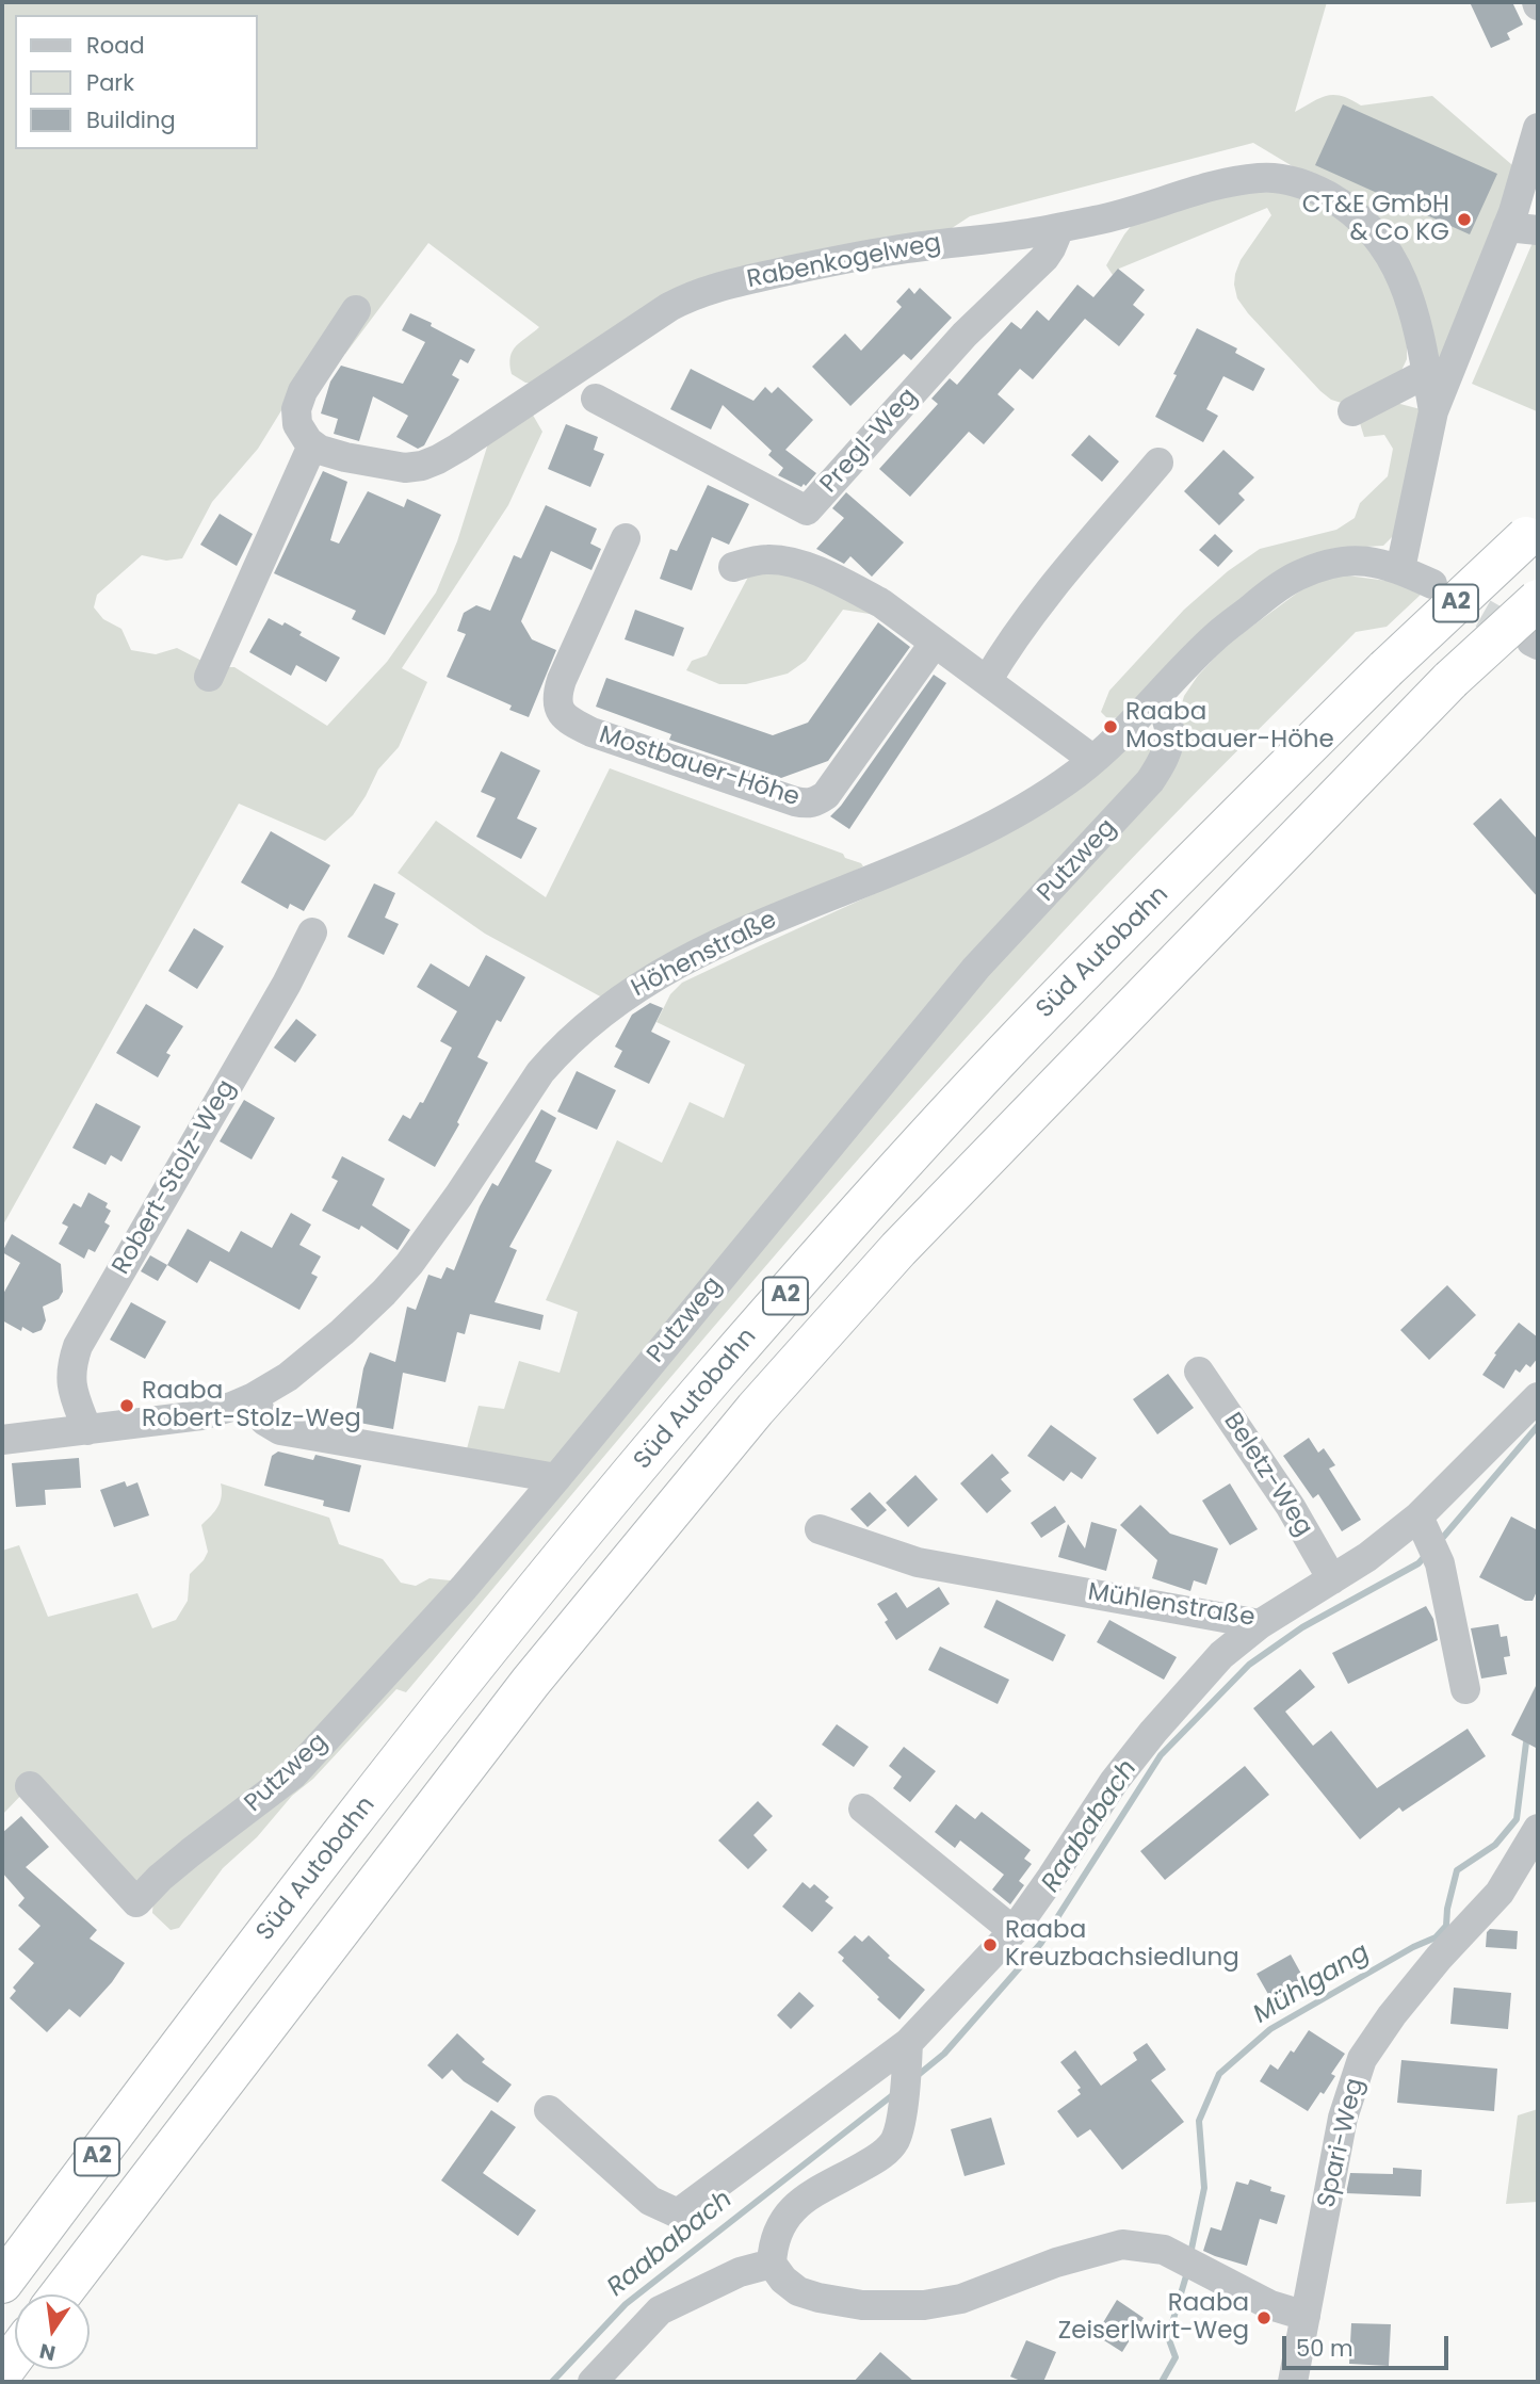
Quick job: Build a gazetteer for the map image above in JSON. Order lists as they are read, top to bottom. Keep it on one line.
{"streets":{"highway":["A2","Süd Autobahn"],"street":["Rabenkogelweg","Pregl-Weg","Mostbauer-Höhe","Putzweg","Höhenstraße","Robert-Stolz-Weg","Beletz-Weg","Mühlenstraße","Spari-Weg"]},"crossings":[["Rabenkogelweg","Pregl-Weg"],["Putzweg","Höhenstraße"],["Höhenstraße","Robert-Stolz-Weg"],["Beletz-Weg","Mühlenstraße"]],"water":["Raababach","Mühlgang"],"places":["CT&E GmbH & Co KG","Raaba Mostbauer-Höhe","Raaba Robert-Stolz-Weg","Raaba Kreuzbachsiedlung","Raaba Zeiserlwirt-Weg"],"legend":["Road","Park","Building"],"scale_bar":"50 m","north":"bottom"}
